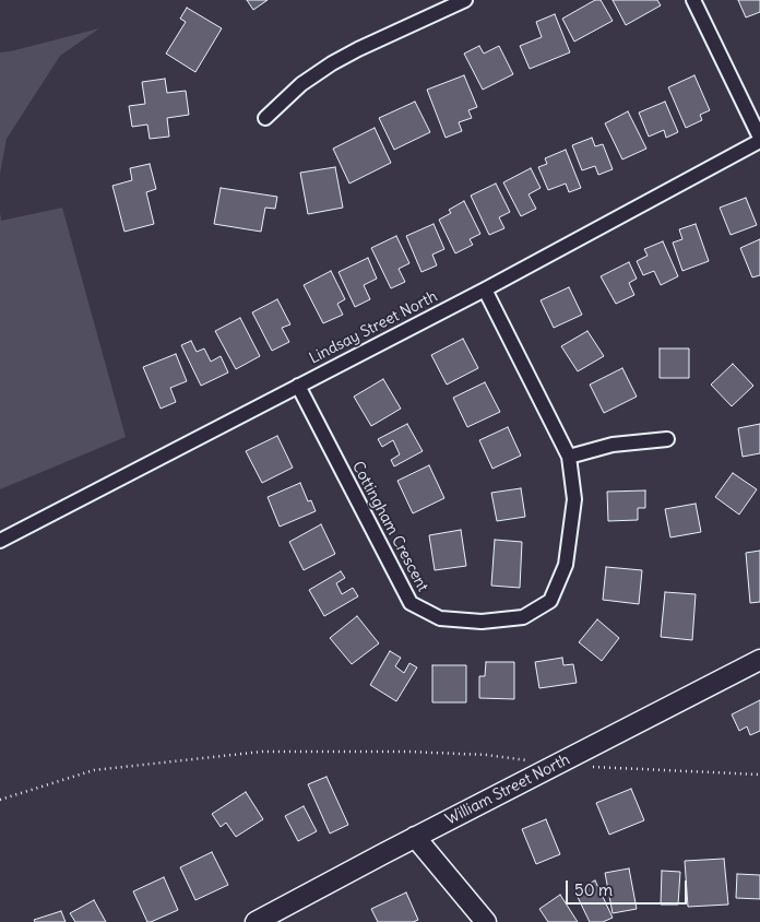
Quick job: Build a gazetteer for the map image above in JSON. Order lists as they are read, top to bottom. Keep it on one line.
{"streets":{"street":["Lindsay Street North","Cottingham Crescent","William Street North"]},"crossings":[["Lindsay Street North","Cottingham Crescent"]],"scale_bar":"50 m"}
